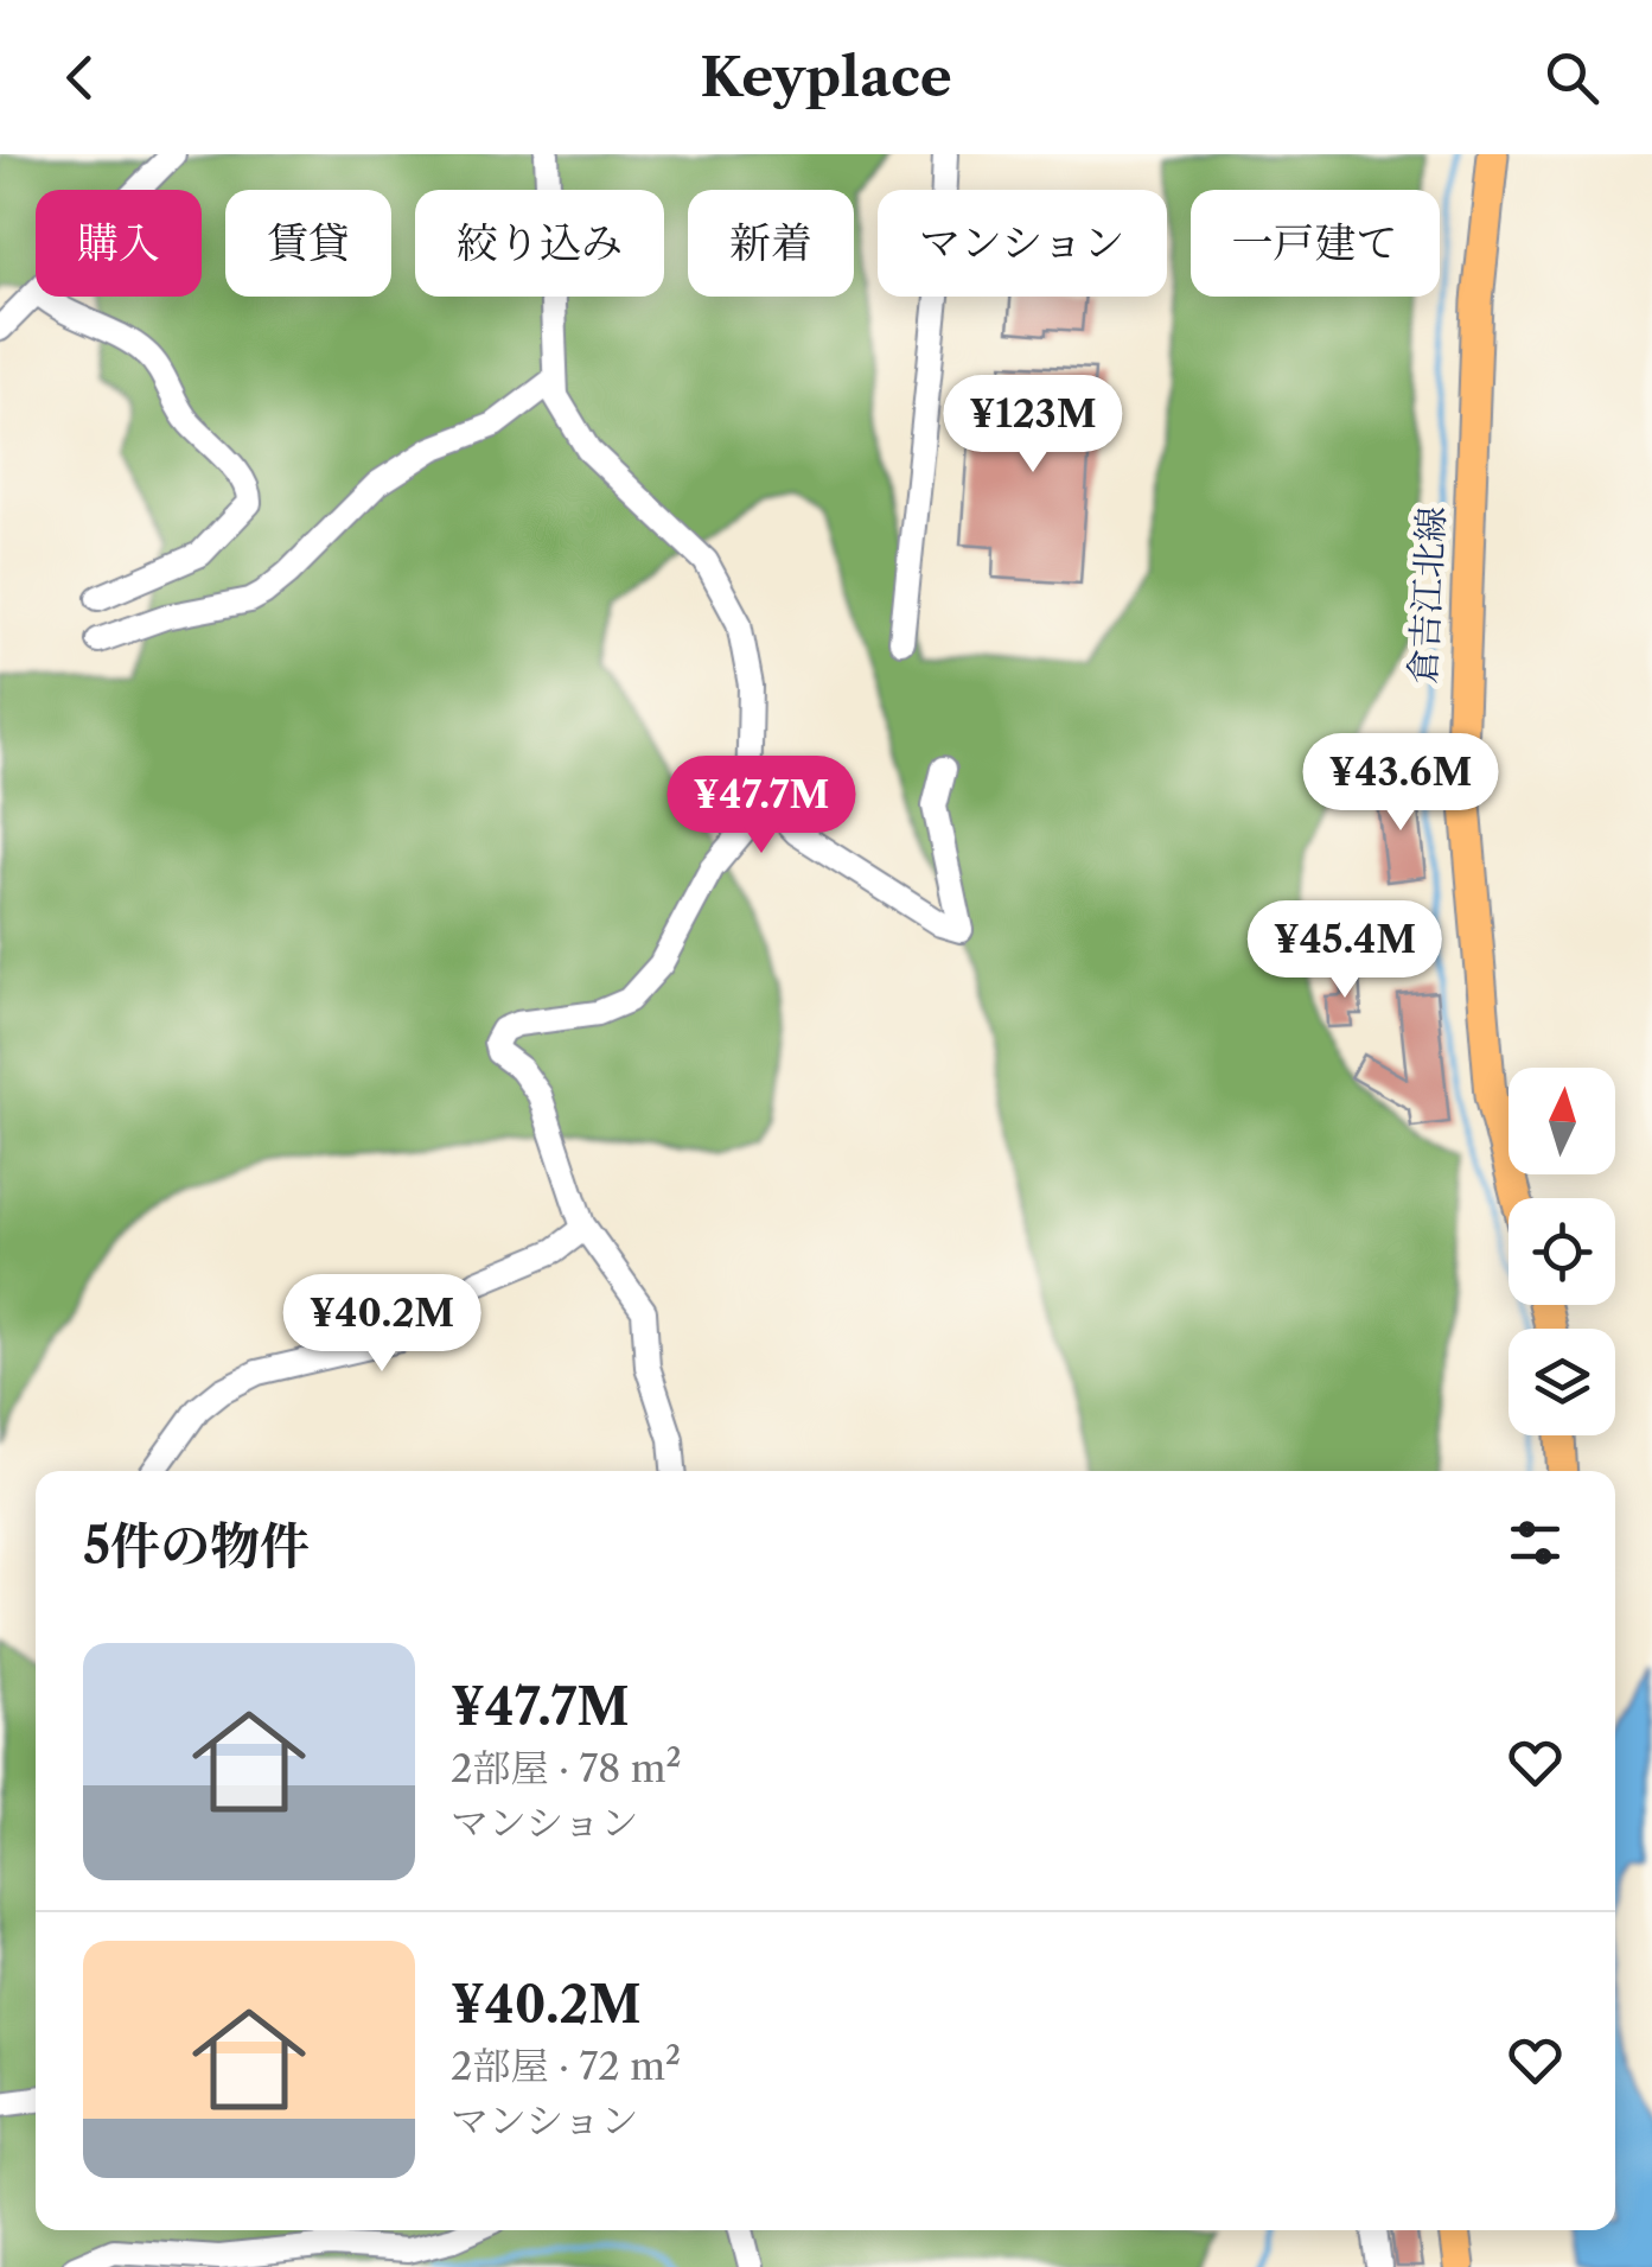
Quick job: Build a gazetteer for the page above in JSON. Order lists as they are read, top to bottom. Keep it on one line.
{"streets":{"main road":["倉吉江北線"]},"north":"top","page":{"header":"Keyplace","chip":["購入","賃貸","絞り込み","新着","マンション","一戸建て"],"price":["¥123M","¥43.6M","¥47.7M","¥45.4M","¥40.2M"],"heading":"5件の物件","list":[{"name":"¥47.7M","note":"2部屋 · 78 m² · マンション"},{"name":"¥40.2M","note":"2部屋 · 72 m² · マンション"}]}}
